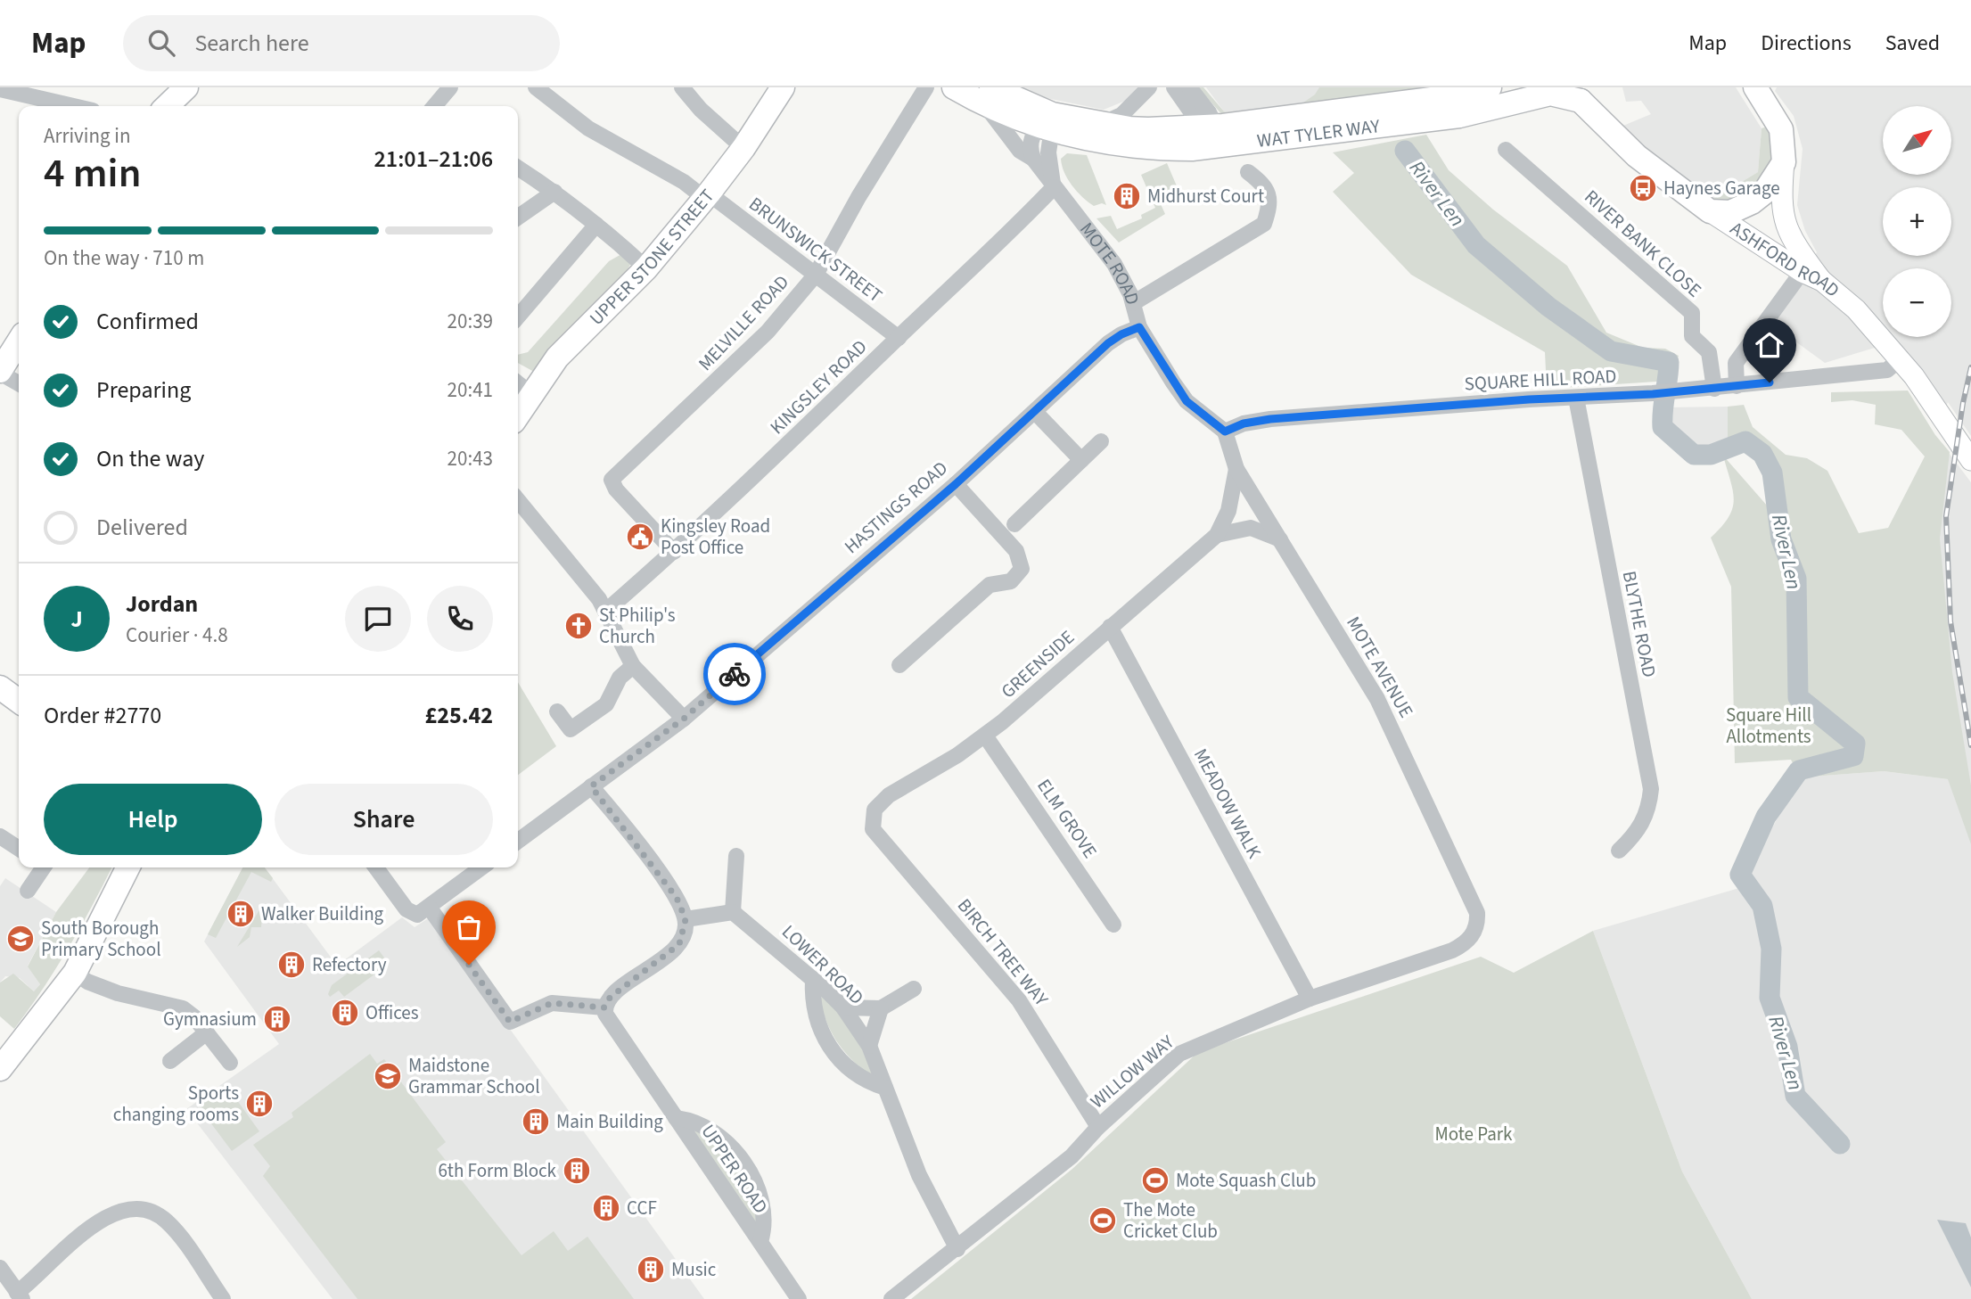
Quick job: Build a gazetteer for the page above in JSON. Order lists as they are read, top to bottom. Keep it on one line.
{"streets":{"highway":["WAT TYLER WAY","UPPER STONE STREET","ASHFORD ROAD","MOTE ROAD"],"street":["RIVER BANK CLOSE","BRUNSWICK STREET","MELVILLE ROAD","SQUARE HILL ROAD","KINGSLEY ROAD","HASTINGS ROAD","BLYTHE ROAD","GREENSIDE","MOTE AVENUE","MEADOW WALK","ELM GROVE","BIRCH TREE WAY","LOWER ROAD","WILLOW WAY","UPPER ROAD"]},"crossings":[["WAT TYLER WAY","ASHFORD ROAD"],["WAT TYLER WAY","MOTE ROAD"],["RIVER BANK CLOSE","SQUARE HILL ROAD"],["BRUNSWICK STREET","UPPER STONE STREET"],["BRUNSWICK STREET","MELVILLE ROAD"],["BRUNSWICK STREET","KINGSLEY ROAD"],["ASHFORD ROAD","SQUARE HILL ROAD"],["MOTE ROAD","SQUARE HILL ROAD"],["MOTE ROAD","KINGSLEY ROAD"],["MOTE ROAD","HASTINGS ROAD"],["MOTE ROAD","MOTE AVENUE"],["MELVILLE ROAD","KINGSLEY ROAD"],["SQUARE HILL ROAD","BLYTHE ROAD"],["SQUARE HILL ROAD","MOTE AVENUE"],["GREENSIDE","MOTE AVENUE"],["GREENSIDE","MEADOW WALK"],["GREENSIDE","ELM GROVE"],["GREENSIDE","BIRCH TREE WAY"],["MOTE AVENUE","WILLOW WAY"],["MEADOW WALK","WILLOW WAY"],["BIRCH TREE WAY","WILLOW WAY"],["LOWER ROAD","WILLOW WAY"]],"water":["River Len"],"parks":["Square Hill Allotments","Mote Park"],"places":{"bus stop":["Haynes Garage"],"building":["Midhurst Court","Walker Building","Refectory","Offices","Gymnasium","Sports changing rooms","Main Building","6th Form Block","CCF","Music"],"public building":["Kingsley Road Post Office"],"church":["St Philip's Church"],"school or university":["South Borough Primary School","Maidstone Grammar School"],"sports":["Mote Squash Club","The Mote Cricket Club"]},"north":"top right","page":{"header":"Map","search":"Search here","nav":["Map","Directions","Saved"],"map_buttons":["+","−"],"heading":["4 min","Arriving in","21:01–21:06"],"panel":["Jordan","Courier · 4.8","Order #2770","£25.42"],"bar":"On the way · 710 m","list":[["Confirmed","20:39"],["Preparing","20:41"],["On the way","20:43"],"Delivered"],"round":"J","buttons":["Help","Share"]}}
